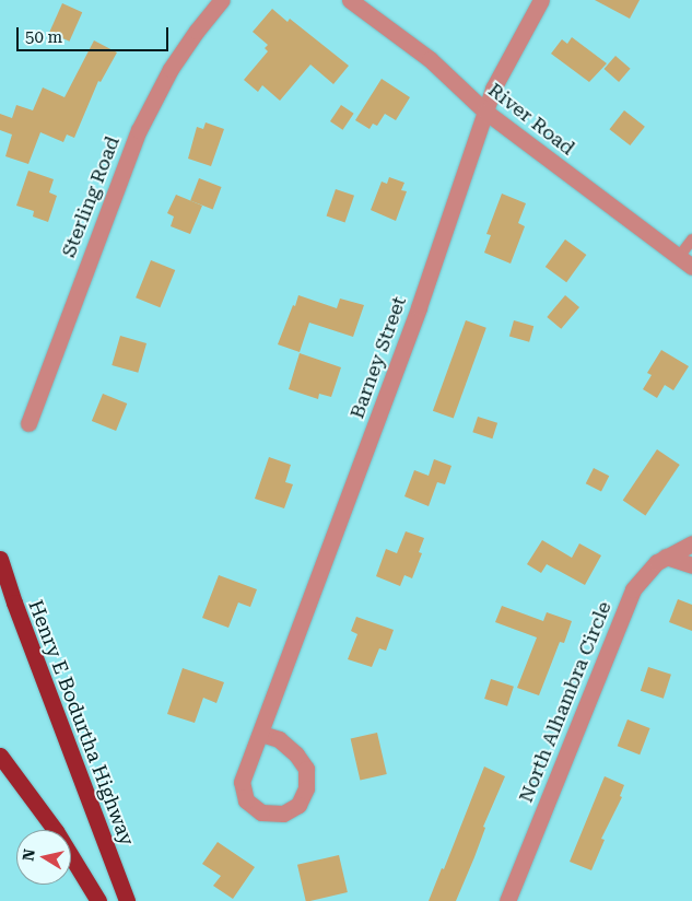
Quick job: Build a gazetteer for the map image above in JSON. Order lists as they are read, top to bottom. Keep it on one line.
{"streets":{"highway":["Henry E Bodurtha Highway"],"street":["River Road","Sterling Road","Barney Street","North Alhambra Circle"]},"crossings":[["River Road","Barney Street"]],"scale_bar":"50 m","north":"left"}
